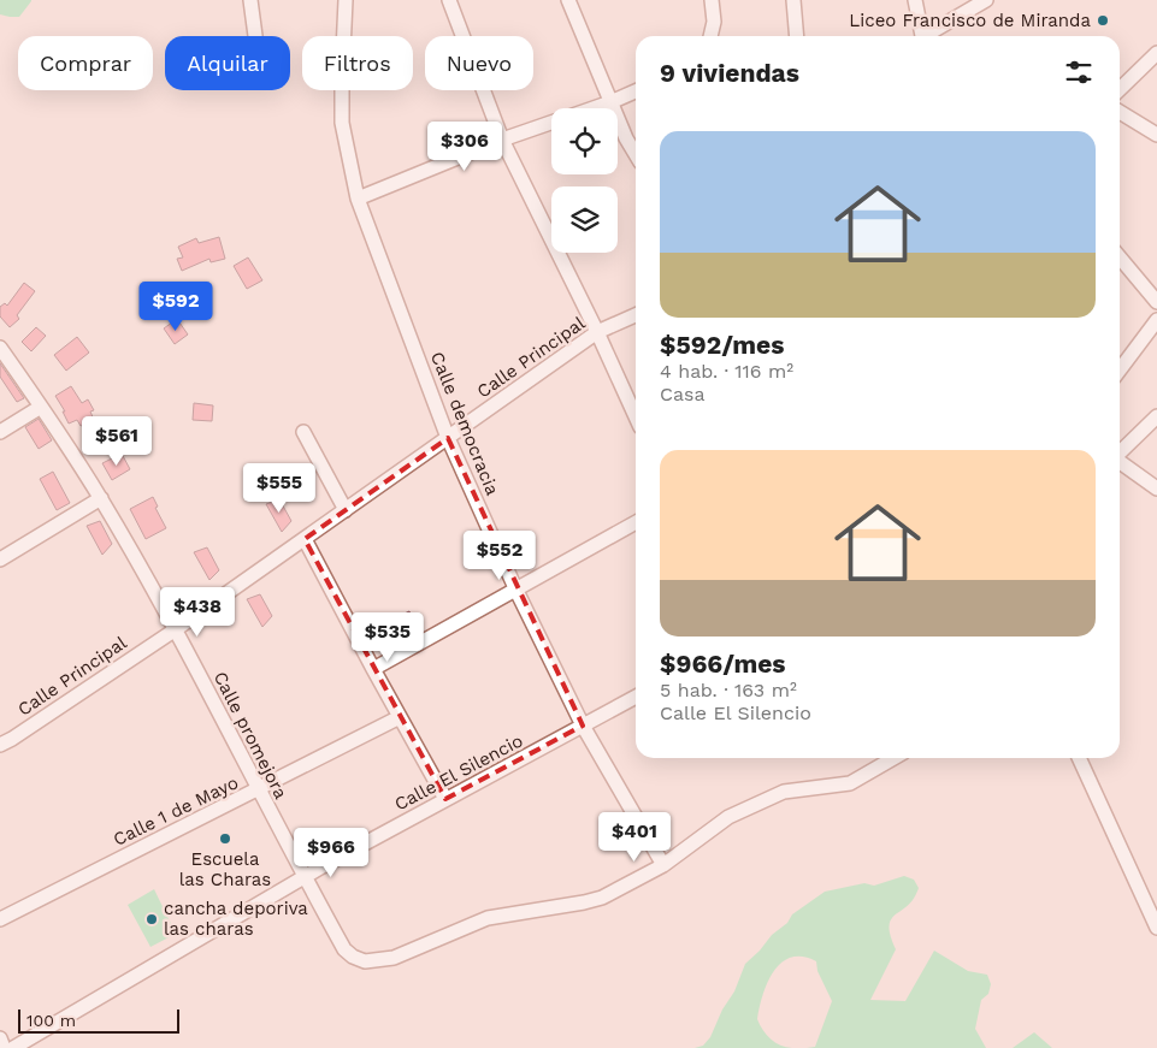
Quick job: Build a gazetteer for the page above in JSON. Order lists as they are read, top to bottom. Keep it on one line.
{"streets":{"street":["Calle Principal","Calle democracia","Calle promejora","Calle El Silencio","Calle 1 de Mayo"]},"crossings":[["Calle Principal","Calle democracia"],["Calle Principal","Calle promejora"],["Calle democracia","Calle promejora"],["Calle democracia","Calle El Silencio"],["Calle promejora","Calle El Silencio"],["Calle promejora","Calle 1 de Mayo"]],"places":["Liceo Francisco de Miranda","Escuela las Charas","cancha deporiva las charas"],"scale_bar":"100 m","page":{"chip":["Comprar","Alquilar","Filtros","Nuevo"],"heading":"9 viviendas","list":[{"name":"$592/mes","note":"4 hab. · 116 m² · Casa"},{"name":"$966/mes","note":"5 hab. · 163 m² · Calle El Silencio"}],"price":["$306","$592","$561","$555","$552","$438","$535","$401","$966"],"scale":"100 m"}}
